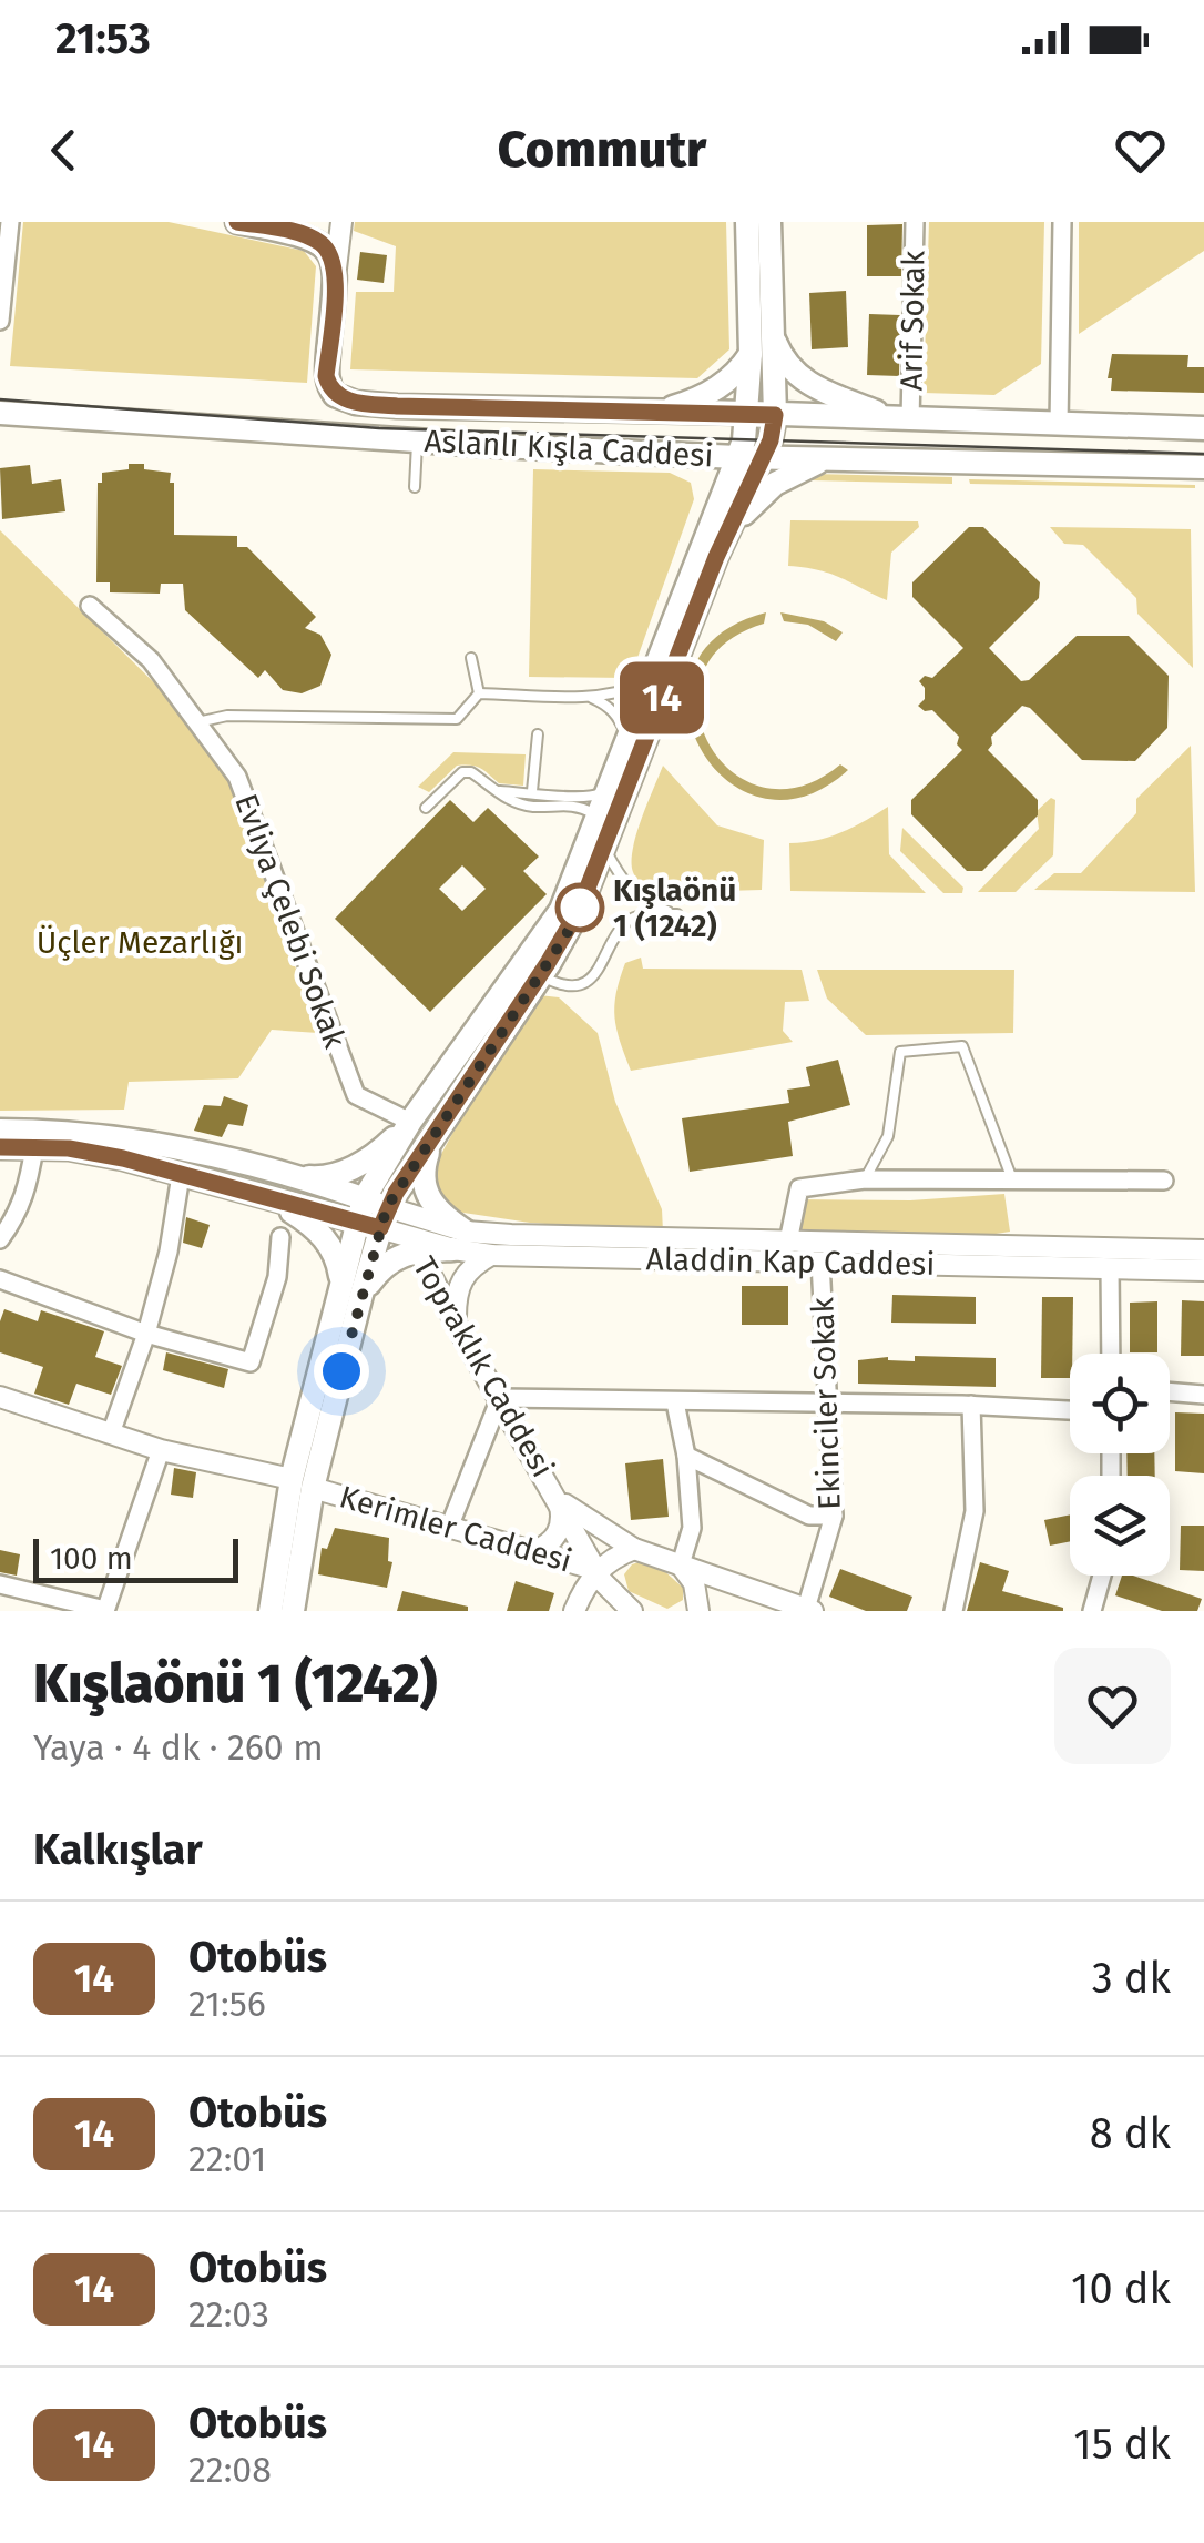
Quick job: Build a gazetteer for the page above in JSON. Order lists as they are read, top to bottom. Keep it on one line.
{"streets":{"main road":["Aslanlı Kışla Caddesi"],"street":["Arif Sokak","Evliya Çelebi Sokak","Aladdin Kap Caddesi","Topraklık Caddesi","Ekinciler Sokak","Kerimler Caddesi"]},"crossings":[["Arif Sokak","Aslanlı Kışla Caddesi"],["Aladdin Kap Caddesi","Ekinciler Sokak"],["Topraklık Caddesi","Ekinciler Sokak"],["Topraklık Caddesi","Kerimler Caddesi"]],"parks":["Üçler Mezarlığı"],"places":["Kışlaönü 1 (1242)"],"lines":["bus line 14"],"scale_bar":"100 m","page":{"status":"21:53","header":"Commutr","on_map":"14","scale":"100 m","heading":[["Kışlaönü 1 (1242)","Yaya · 4 dk · 260 m"],"Kalkışlar"],"list":[{"mark":"14","name":"Otobüs","note":"21:56","value":"3 dk"},{"mark":"14","name":"Otobüs","note":"22:01","value":"8 dk"},{"mark":"14","name":"Otobüs","note":"22:03","value":"10 dk"},{"mark":"14","name":"Otobüs","note":"22:08","value":"15 dk"}]}}
